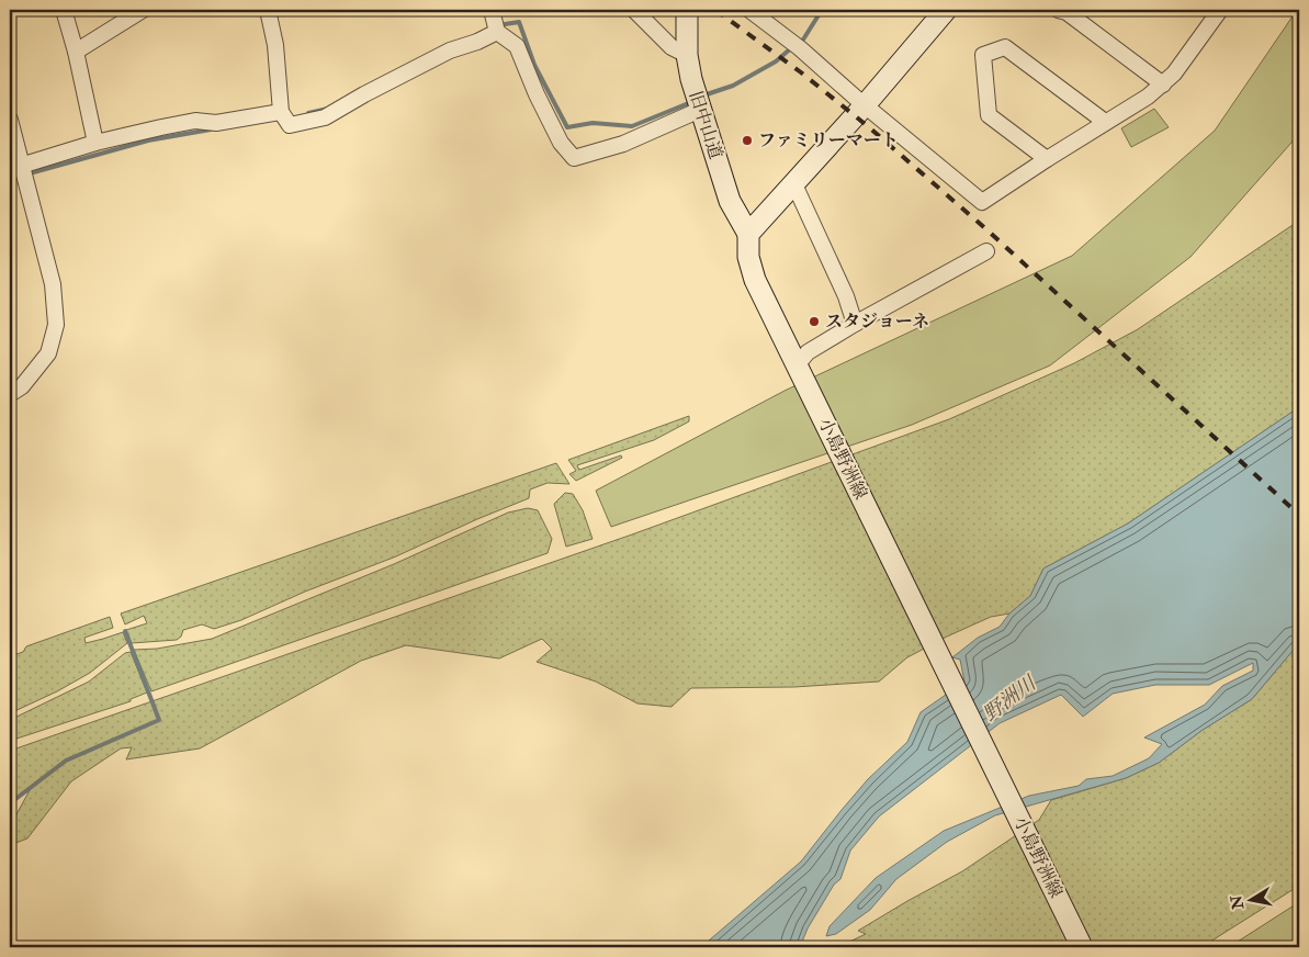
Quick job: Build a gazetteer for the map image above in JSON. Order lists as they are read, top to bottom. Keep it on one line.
{"streets":{"main road":["旧中山道","小島野洲線"]},"crossings":[["旧中山道","小島野洲線"]],"water":["野洲川"],"places":["ファミリーマート","スタジョーネ"],"north":"left"}
